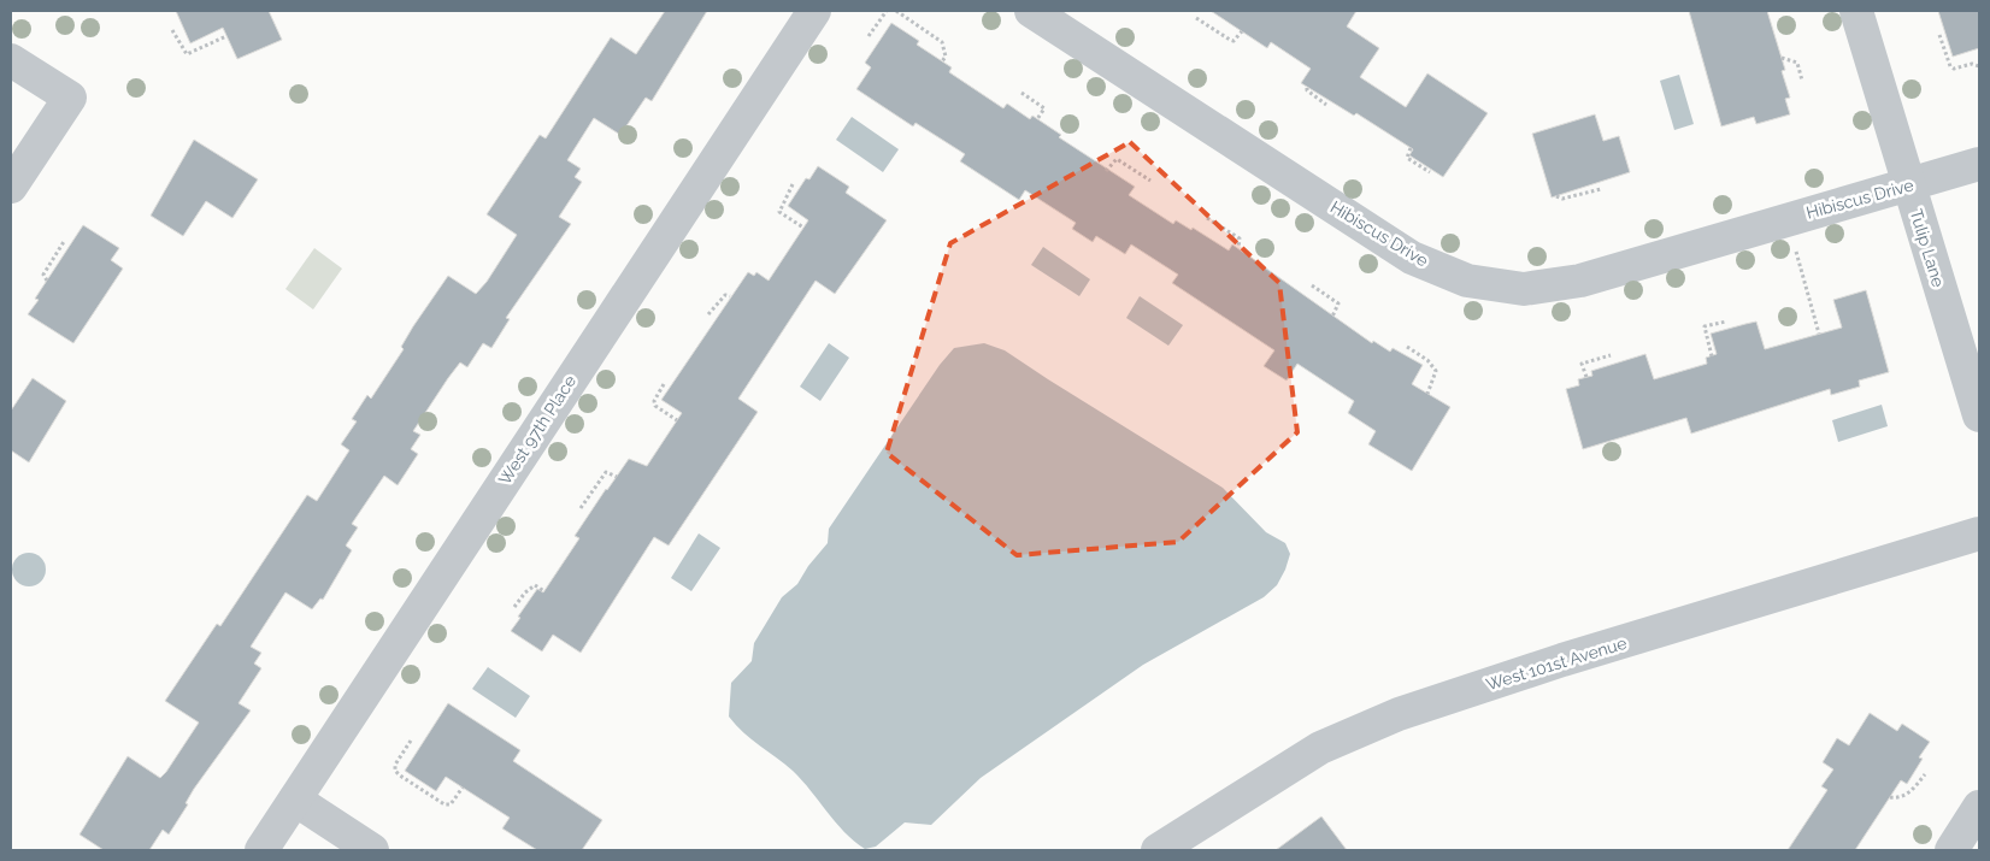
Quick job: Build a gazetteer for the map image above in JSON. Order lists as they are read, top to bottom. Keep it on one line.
{"streets":{"street":["Hibiscus Drive","Tulip Lane","West 97th Place","West 101st Avenue"]},"crossings":[["Hibiscus Drive","Tulip Lane"]]}
